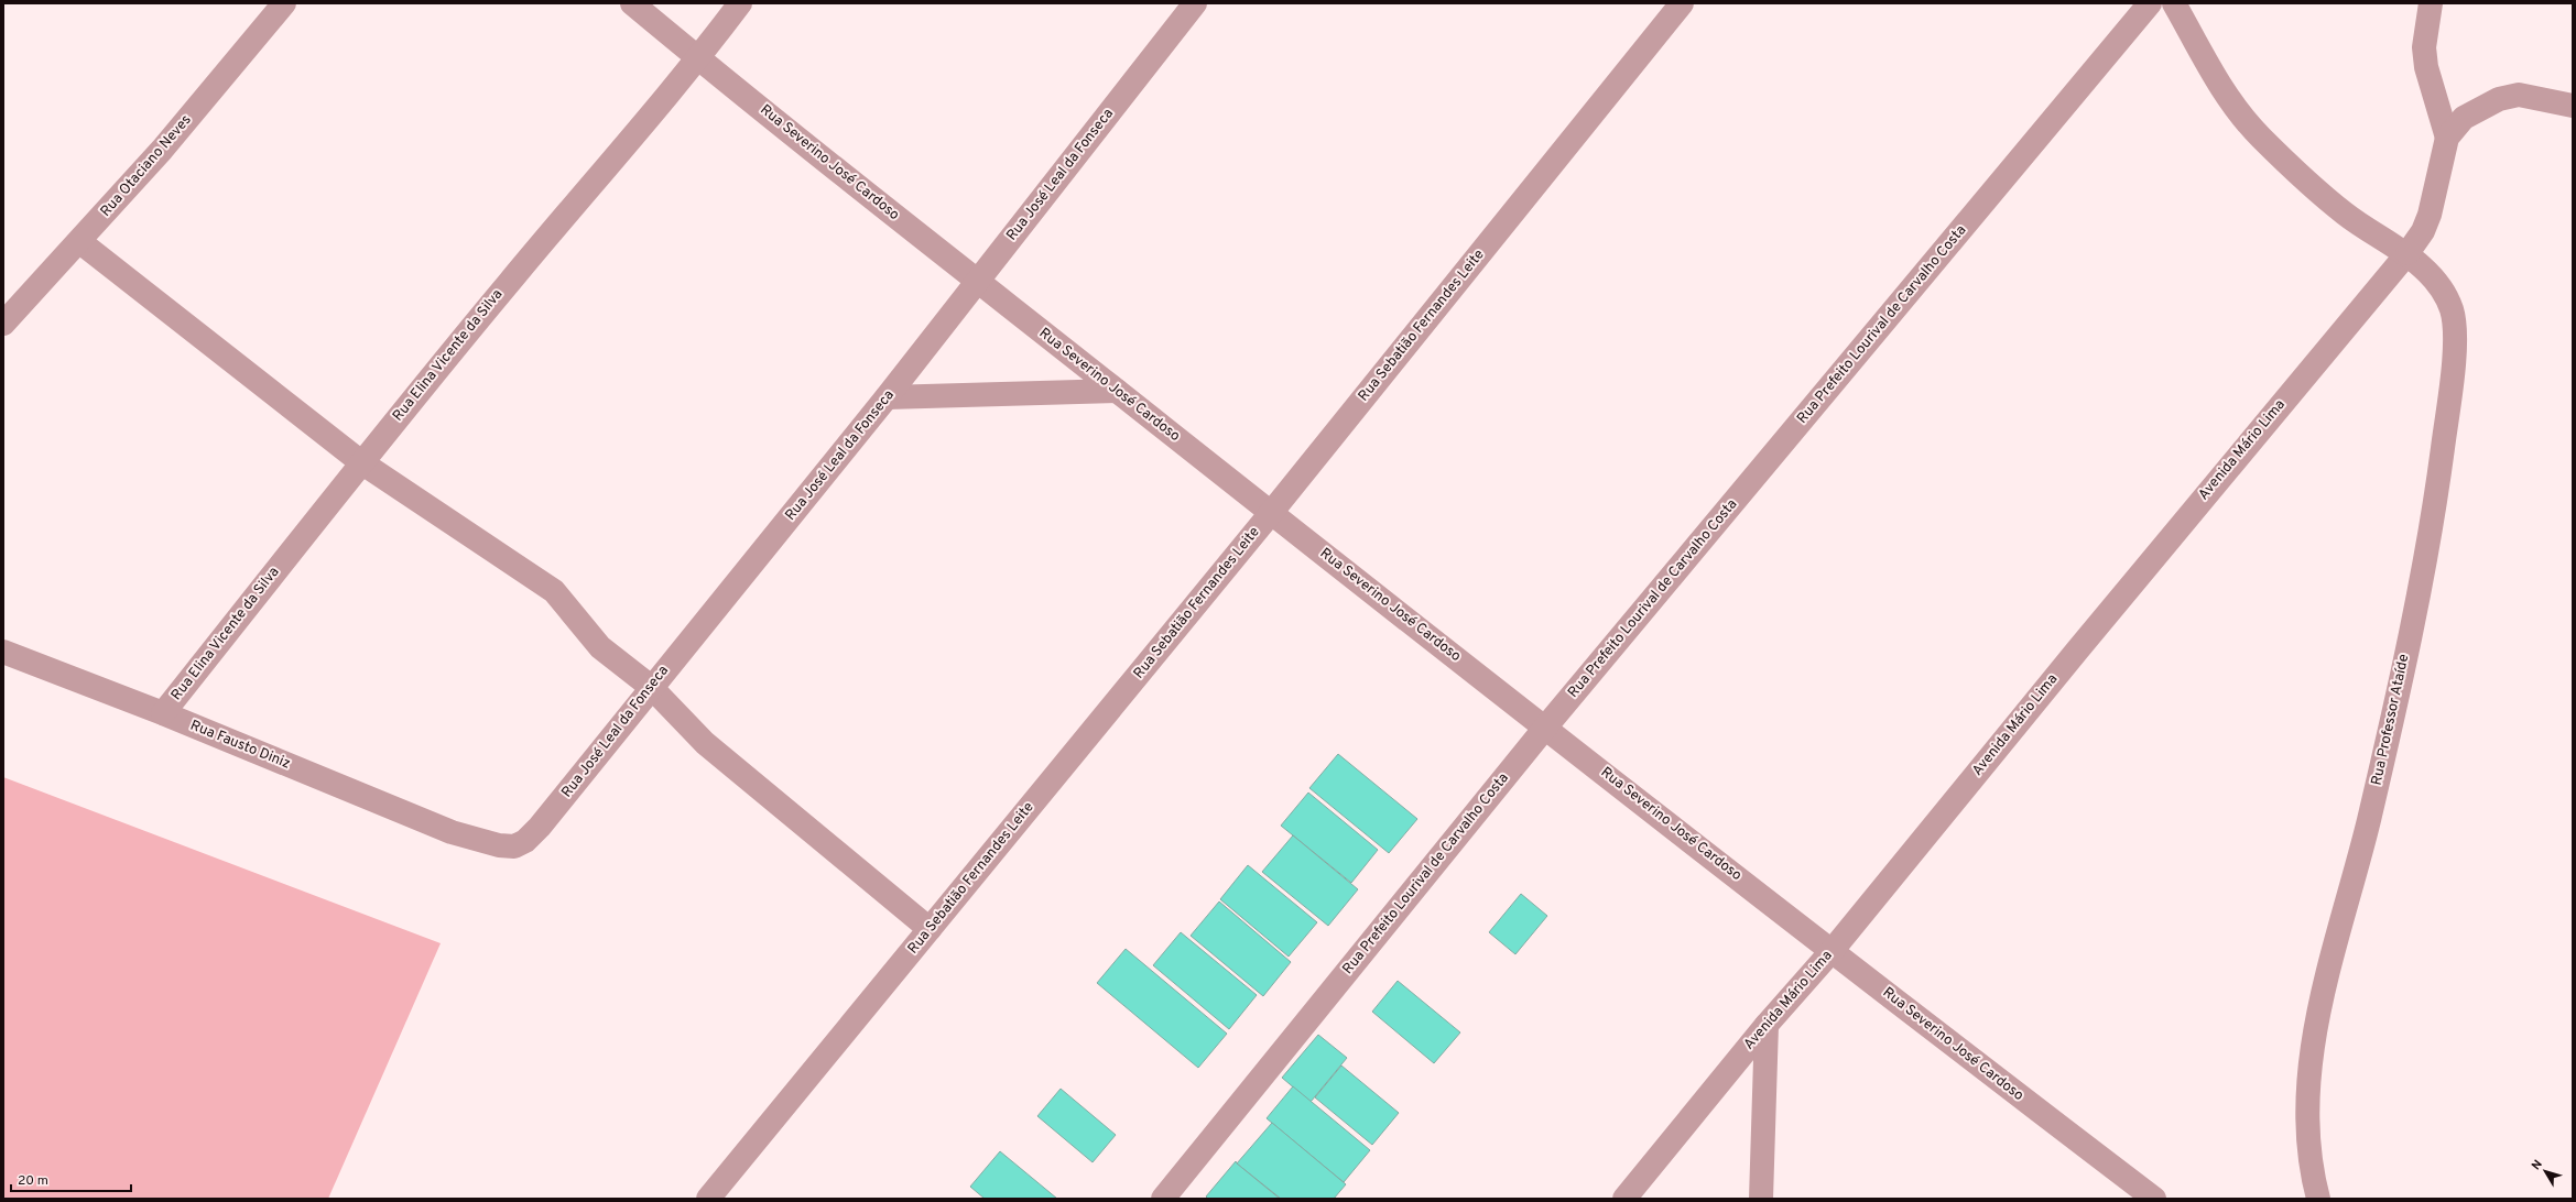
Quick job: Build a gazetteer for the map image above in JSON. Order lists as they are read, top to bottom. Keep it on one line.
{"streets":{"street":["Rua Severino José Cardoso","Rua Otaciano Neves","Rua José Leal da Fonseca","Rua Prefeito Lourival de Carvalho Costa","Rua Sebatião Fernandes Leite","Rua Elina Vicente da Silva","Avenida Mário Lima","Rua Professor Ataíde","Rua Fausto Diniz"]},"crossings":[["Rua Severino José Cardoso","Rua José Leal da Fonseca"],["Rua Severino José Cardoso","Rua Prefeito Lourival de Carvalho Costa"],["Rua Severino José Cardoso","Rua Sebatião Fernandes Leite"],["Rua Severino José Cardoso","Rua Elina Vicente da Silva"],["Rua Severino José Cardoso","Avenida Mário Lima"],["Rua José Leal da Fonseca","Rua Fausto Diniz"],["Rua Elina Vicente da Silva","Rua Fausto Diniz"],["Avenida Mário Lima","Rua Professor Ataíde"]],"scale_bar":"20 m","north":"top left"}
